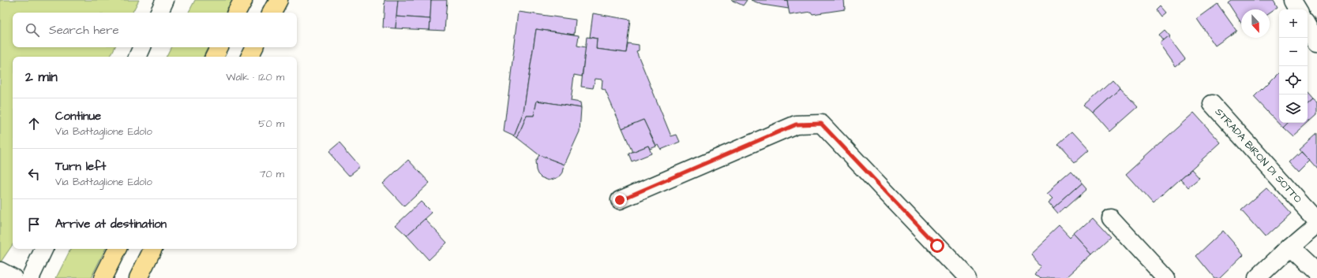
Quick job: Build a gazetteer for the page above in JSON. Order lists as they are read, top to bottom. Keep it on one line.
{"streets":{"street":["STRADA BIRON DI SOTTO"]},"north":"bottom","page":{"map_buttons":["+","−"],"search":"Search here","heading":["2 min","Walk · 120 m"],"list":[["Continue","Via Battaglione Edolo","50 m"],["Turn left","Via Battaglione Edolo","70 m"],"Arrive at destination"]}}
